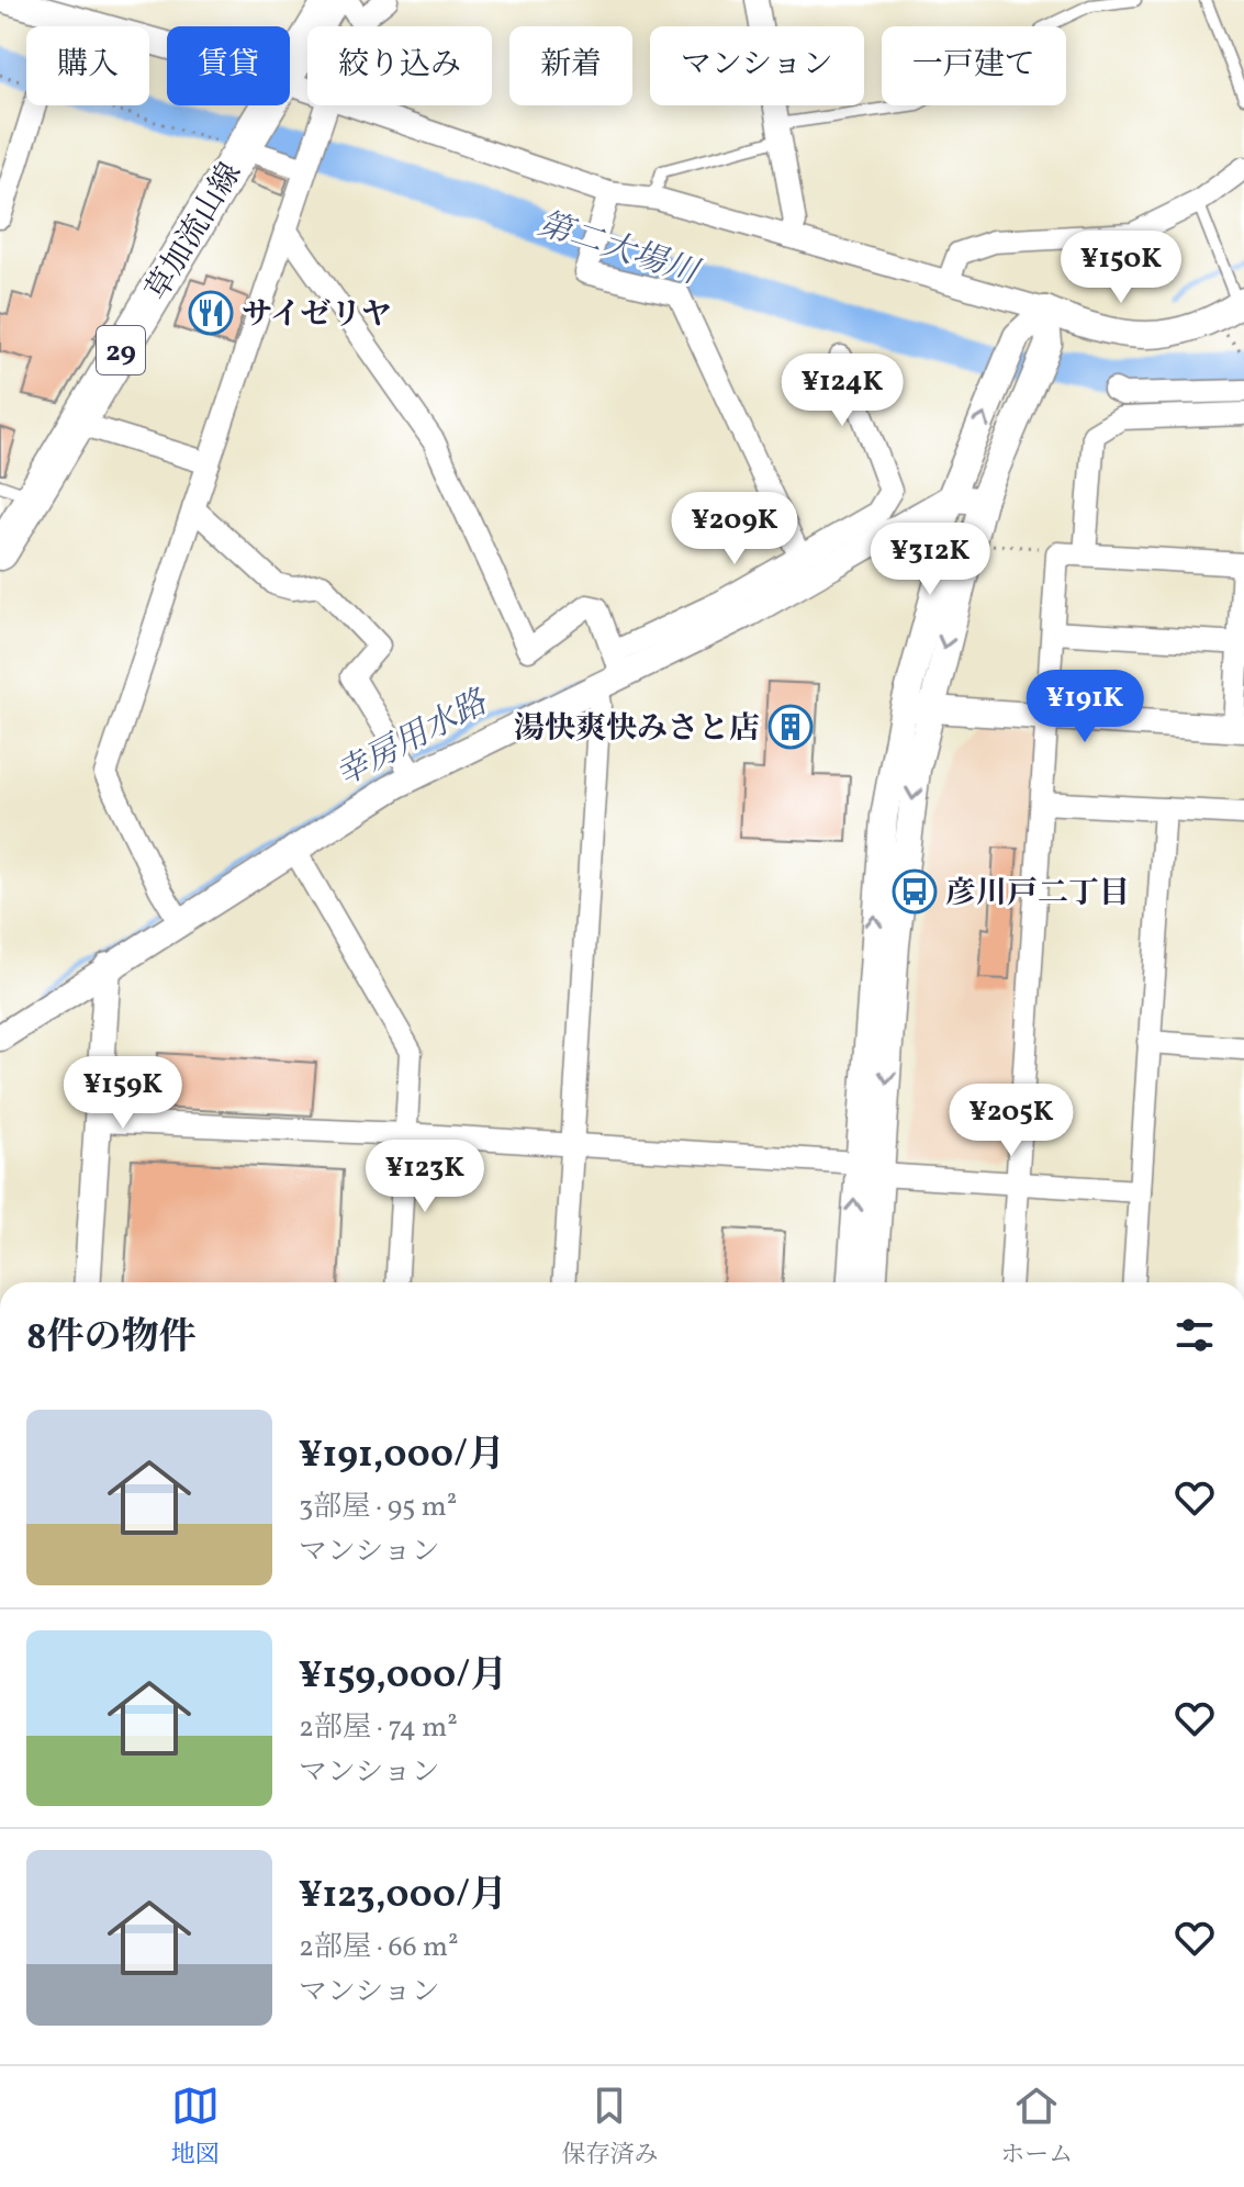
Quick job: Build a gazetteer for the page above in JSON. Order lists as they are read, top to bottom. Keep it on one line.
{"streets":{"main road":["草加流山線","29"]},"water":["第二大場川","幸房用水路"],"places":{"restaurant":["サイゼリヤ"],"building":["湯快爽快みさと店"],"bus stop":["彦川戸二丁目"]},"page":{"chip":["購入","賃貸","絞り込み","新着","マンション","一戸建て"],"price":["¥150K","¥124K","¥209K","¥312K","¥191K","¥159K","¥205K","¥123K"],"heading":"8件の物件","list":[{"name":"¥191,000/月","note":"3部屋 · 95 m² · マンション"},{"name":"¥159,000/月","note":"2部屋 · 74 m² · マンション"},{"name":"¥123,000/月","note":"2部屋 · 66 m² · マンション"}],"tabs":["地図","保存済み","ホーム"]}}
